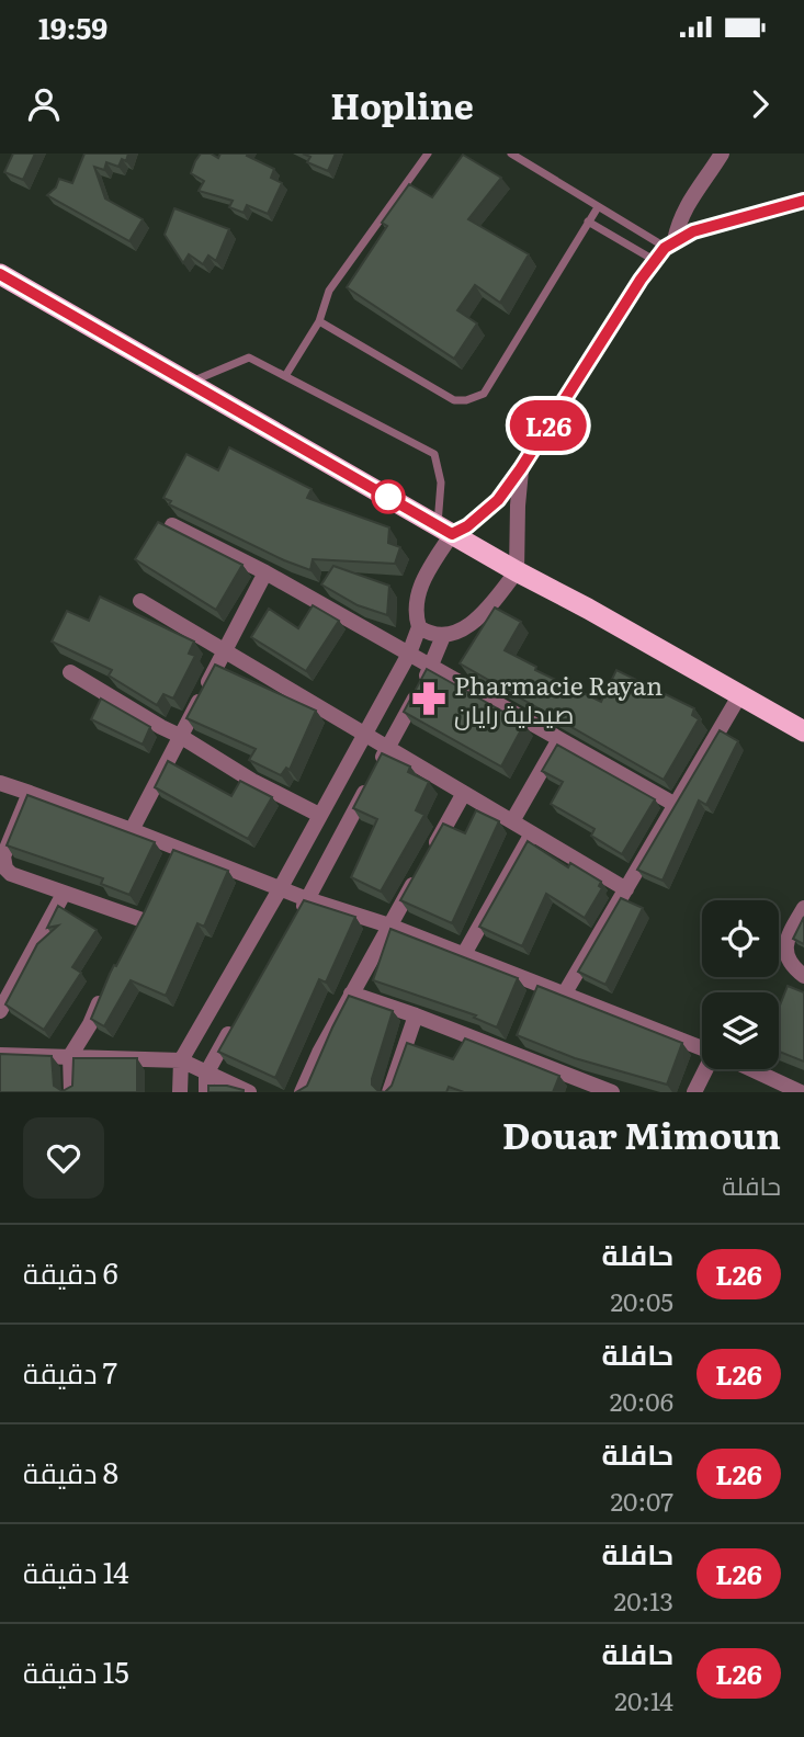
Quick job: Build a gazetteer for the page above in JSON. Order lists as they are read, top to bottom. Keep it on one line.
{"places":{"pharmacy":["Pharmacie Rayan صيدلية رايان"]},"lines":["bus line L26"],"page":{"status":"19:59","header":"Hopline","on_map":"L26","heading":["Douar Mimoun","حافلة"],"list":[{"mark":"L26","name":"حافلة","note":"20:05","value":"6 دقيقة"},{"mark":"L26","name":"حافلة","note":"20:06","value":"7 دقيقة"},{"mark":"L26","name":"حافلة","note":"20:07","value":"8 دقيقة"},{"mark":"L26","name":"حافلة","note":"20:13","value":"14 دقيقة"},{"mark":"L26","name":"حافلة","note":"20:14","value":"15 دقيقة"}]}}
